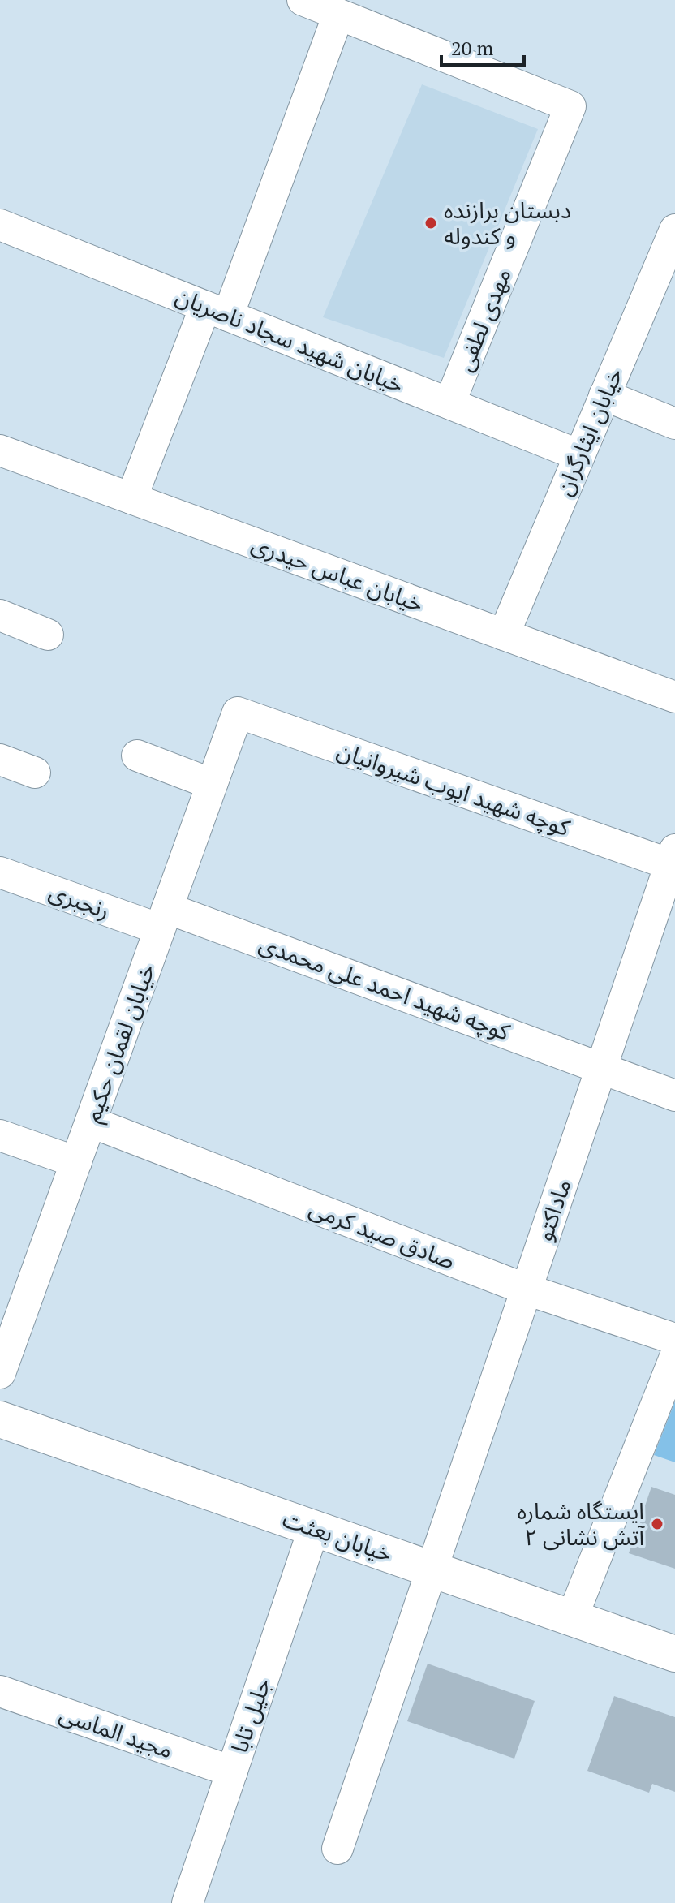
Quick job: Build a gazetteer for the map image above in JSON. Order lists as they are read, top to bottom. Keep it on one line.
{"streets":{"street":["مهدی لطفی","خیابان شهید سجاد ناصریان","خیابان ایثارگران","خیابان عباس حیدری","کوچه شهید ایوب شیروانیان","رنجبری","کوچه شهید احمد علی محمدی","خیابان لقمان حکیم","ماداکتو","صادق صید کرمی","خیابان بعثت","جلیل تابا","مجید الماسی"]},"crossings":[["مهدی لطفی","خیابان شهید سجاد ناصریان"],["خیابان شهید سجاد ناصریان","خیابان ایثارگران"],["خیابان ایثارگران","خیابان عباس حیدری"],["کوچه شهید ایوب شیروانیان","خیابان لقمان حکیم"],["کوچه شهید ایوب شیروانیان","ماداکتو"],["رنجبری","کوچه شهید احمد علی محمدی"],["رنجبری","خیابان لقمان حکیم"],["کوچه شهید احمد علی محمدی","خیابان لقمان حکیم"],["کوچه شهید احمد علی محمدی","ماداکتو"],["خیابان لقمان حکیم","صادق صید کرمی"],["ماداکتو","صادق صید کرمی"],["ماداکتو","خیابان بعثت"],["خیابان بعثت","جلیل تابا"],["جلیل تابا","مجید الماسی"]],"places":["دبستان برازنده و کندوله","ایستگاه شماره ۲ آتش نشانی"],"scale_bar":"20 m"}
